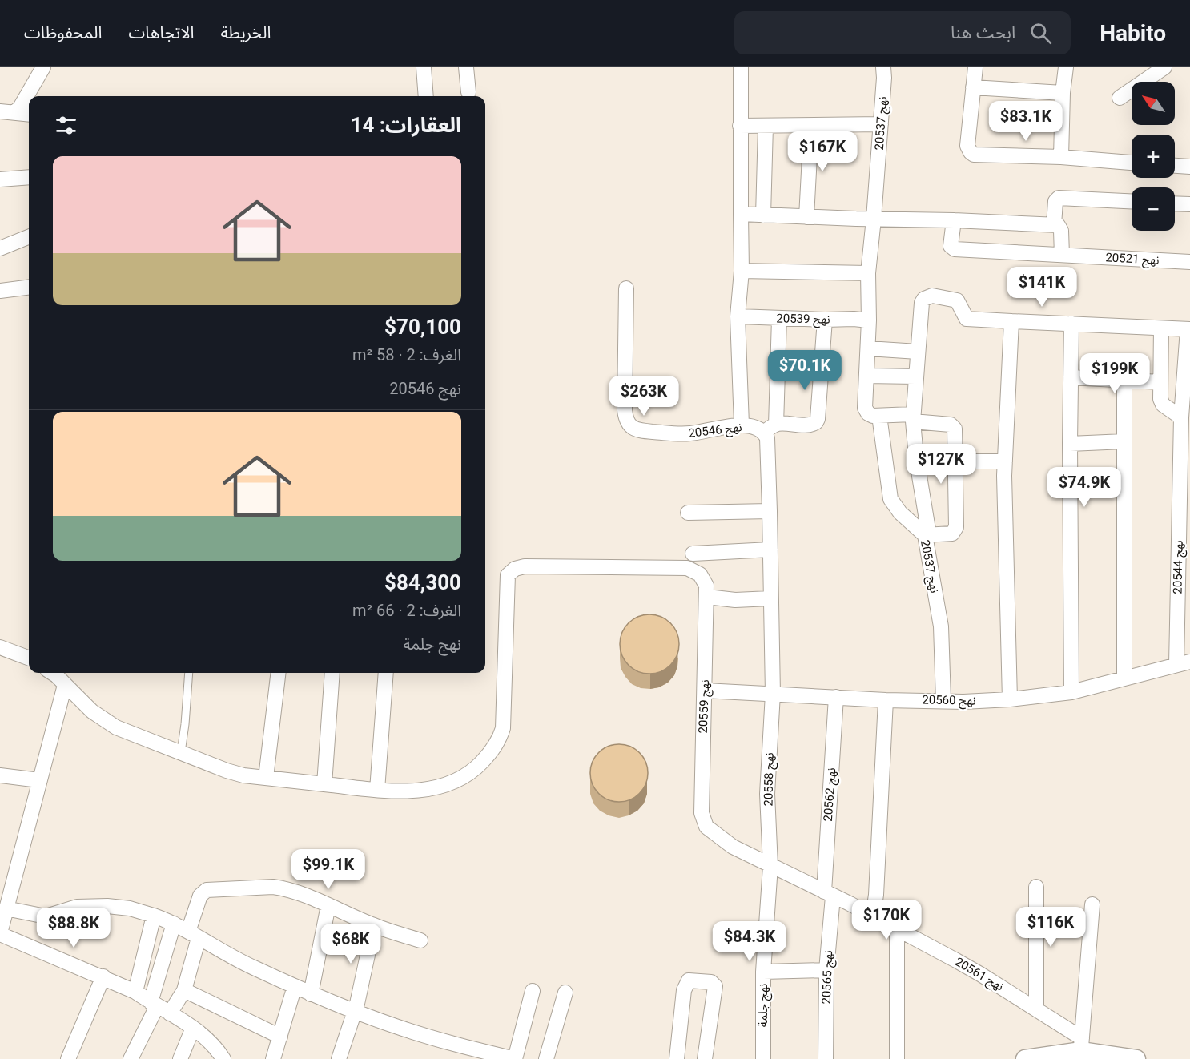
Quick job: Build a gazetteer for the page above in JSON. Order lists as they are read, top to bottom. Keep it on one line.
{"streets":{"street":["نهج 20537","نهج 20521","نهج 20539","نهج 20546","نهج 20544","نهج 20560","نهج 20559","نهج 20558","نهج 20562","نهج 20561","نهج 20565","نهج جلمة"]},"crossings":[["نهج 20537","نهج 20539"],["نهج 20537","نهج 20560"],["نهج 20539","نهج 20546"],["نهج 20544","نهج 20560"],["نهج 20560","نهج 20559"],["نهج 20560","نهج 20558"],["نهج 20560","نهج 20562"],["نهج 20559","نهج 20561"],["نهج 20558","نهج 20561"],["نهج 20558","نهج جلمة"],["نهج 20562","نهج 20561"],["نهج 20562","نهج 20565"],["نهج 20561","نهج 20565"],["نهج 20561","نهج جلمة"]],"north":"top left","page":{"header":"Habito","search":"ابحث هنا","nav":["الخريطة","الاتجاهات","المحفوظات"],"map_buttons":["+","−"],"heading":"العقارات: 14","price":["$83.1K","$167K","$141K","$70.1K","$199K","$263K","$127K","$74.9K","$99.1K","$170K","$116K","$88.8K","$84.3K","$68K"],"list":[{"name":"$70,100","note":"الغرف: 2 · 58 m² · نهج 20546"},{"name":"$84,300","note":"الغرف: 2 · 66 m² · نهج جلمة"}]}}
